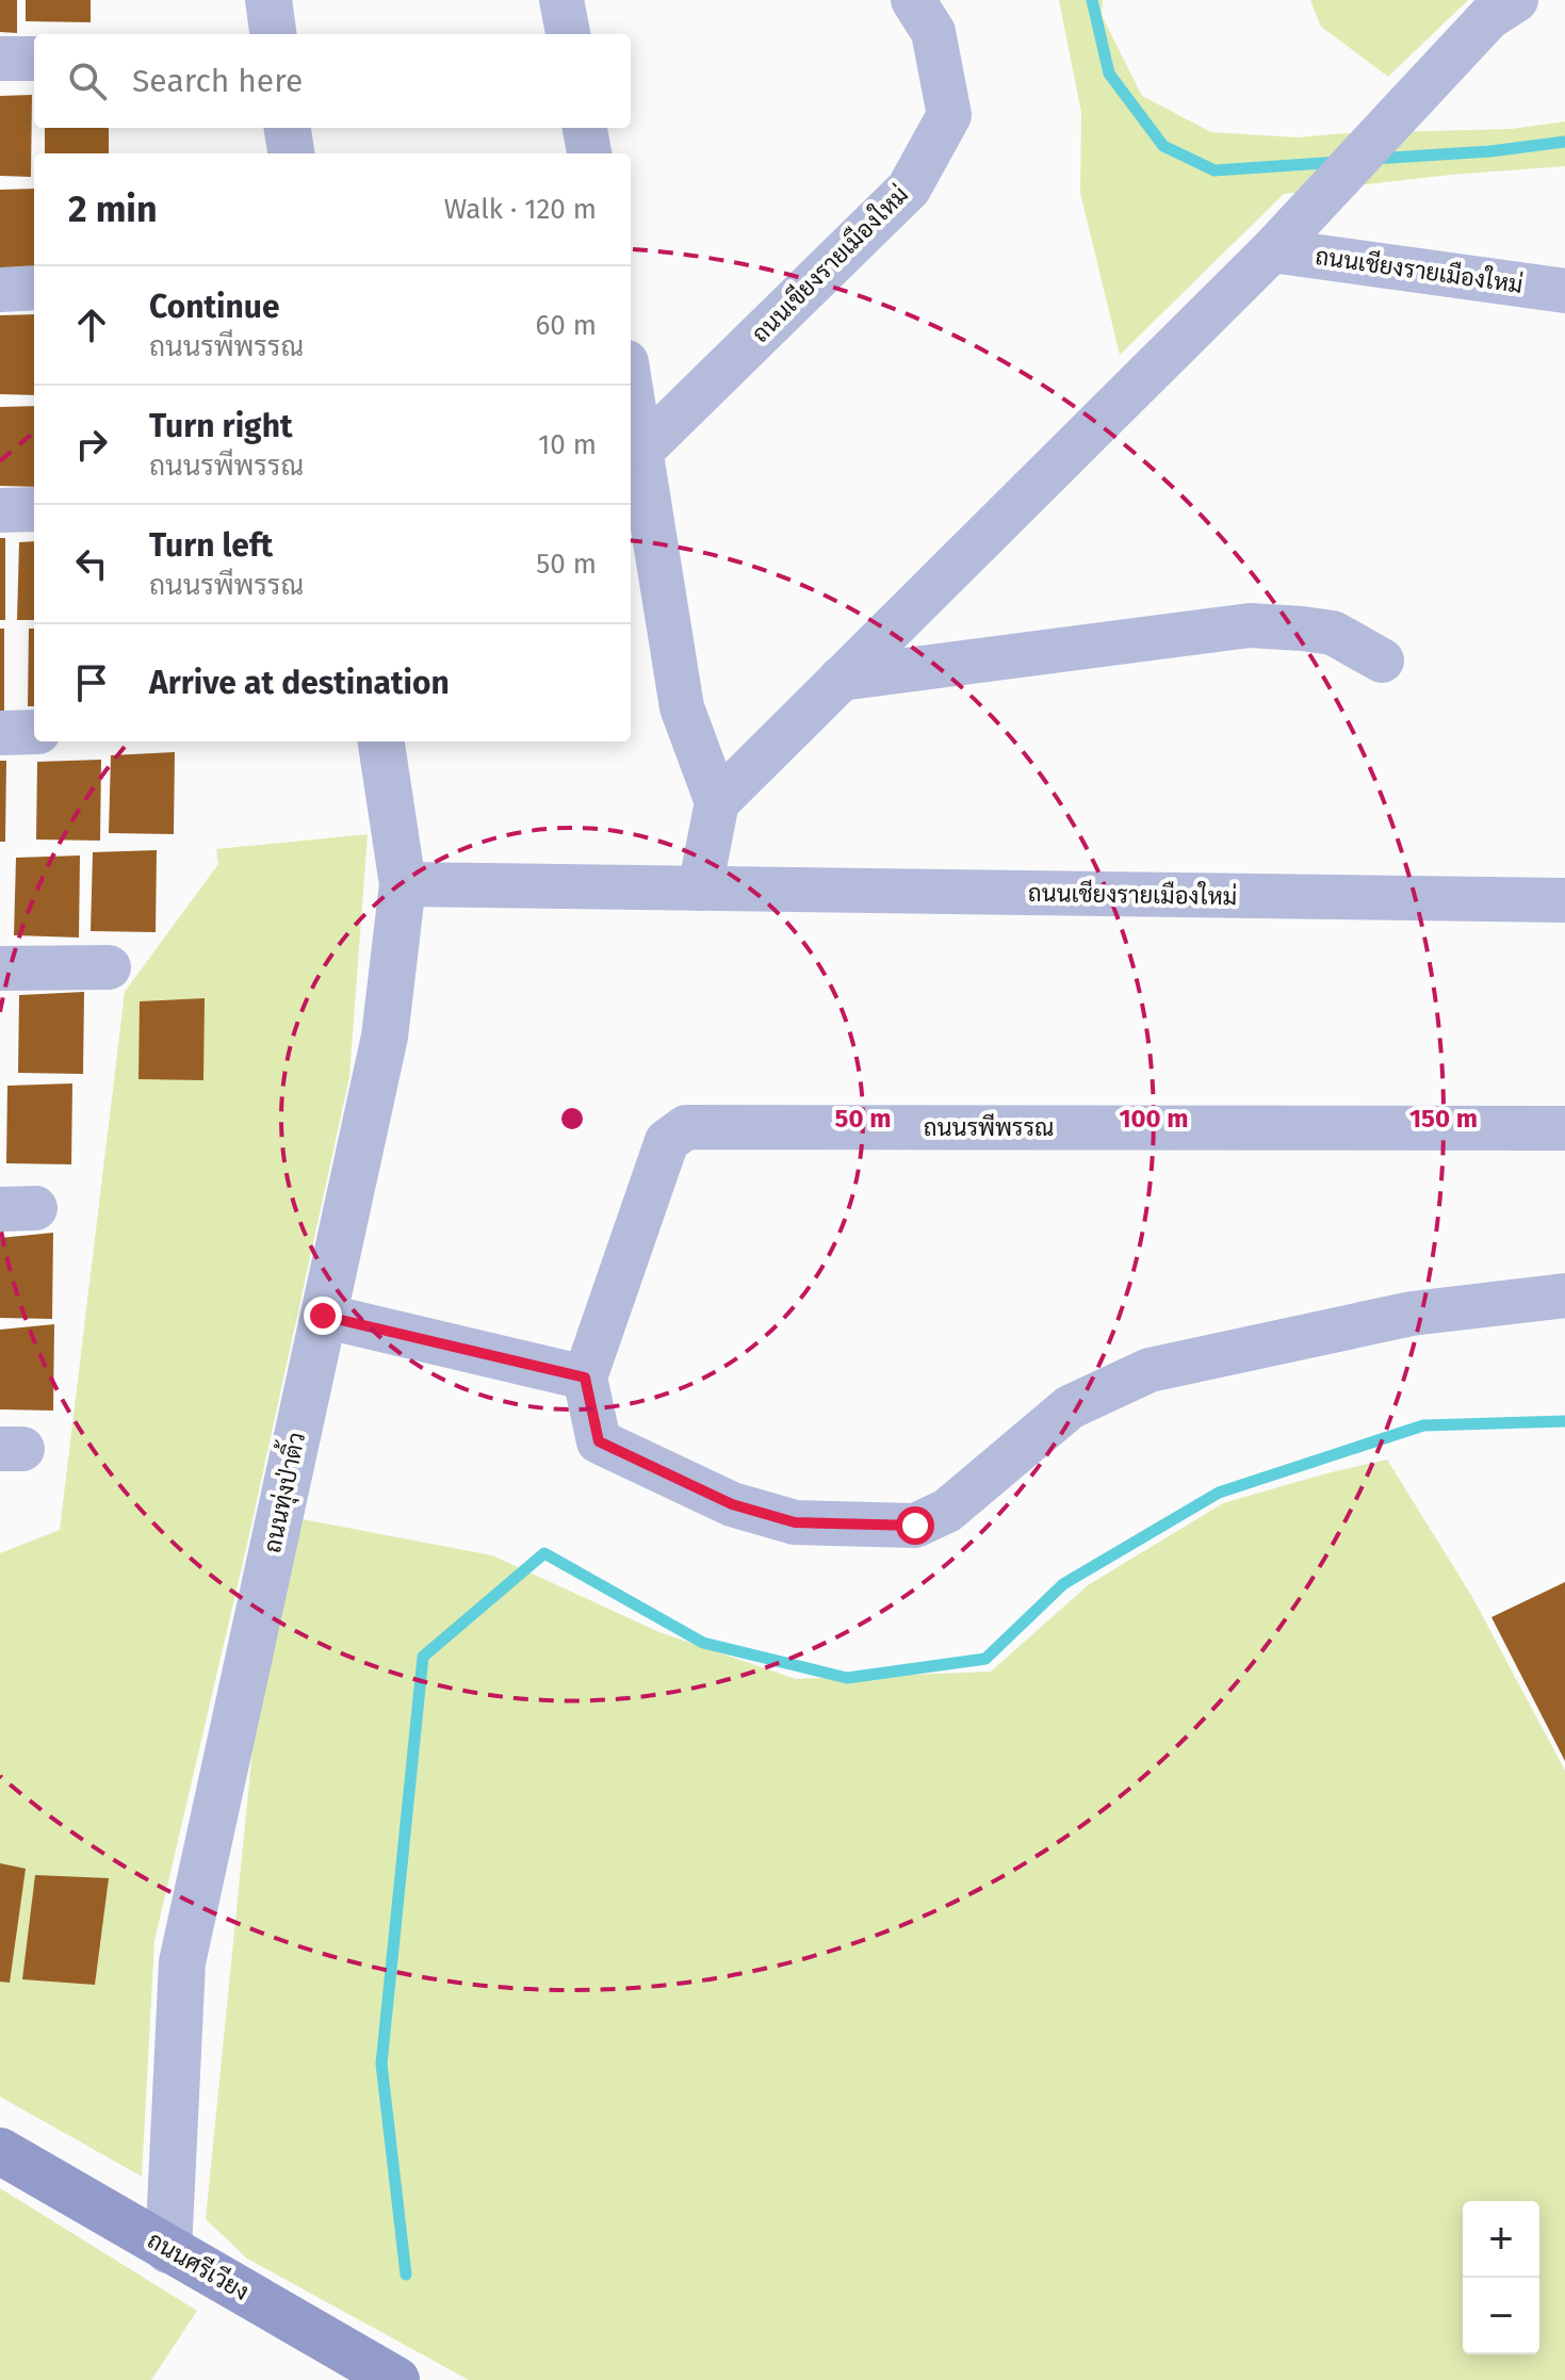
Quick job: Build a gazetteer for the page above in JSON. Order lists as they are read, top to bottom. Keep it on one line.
{"streets":{"main road":["ถนนศรีเวียง"],"street":["ถนนเขียงรายเมืองใหม่","ถนนเชียงรายเมืองใหม่","ถนนรพีพรรณ","ถนนทุ่งป่าติ้ว"]},"crossings":[["ถนนเชียงรายเมืองใหม่","ถนนทุ่งป่าติ้ว"],["ถนนทุ่งป่าติ้ว","ถนนศรีเวียง"]],"page":{"search":"Search here","heading":["2 min","Walk · 120 m"],"list":[["Continue","ถนนรพีพรรณ","60 m"],["Turn right","ถนนรพีพรรณ","10 m"],["Turn left","ถนนรพีพรรณ","50 m"],"Arrive at destination"],"map_buttons":["+","−"]},"rings":["50 m","100 m","150 m"]}
